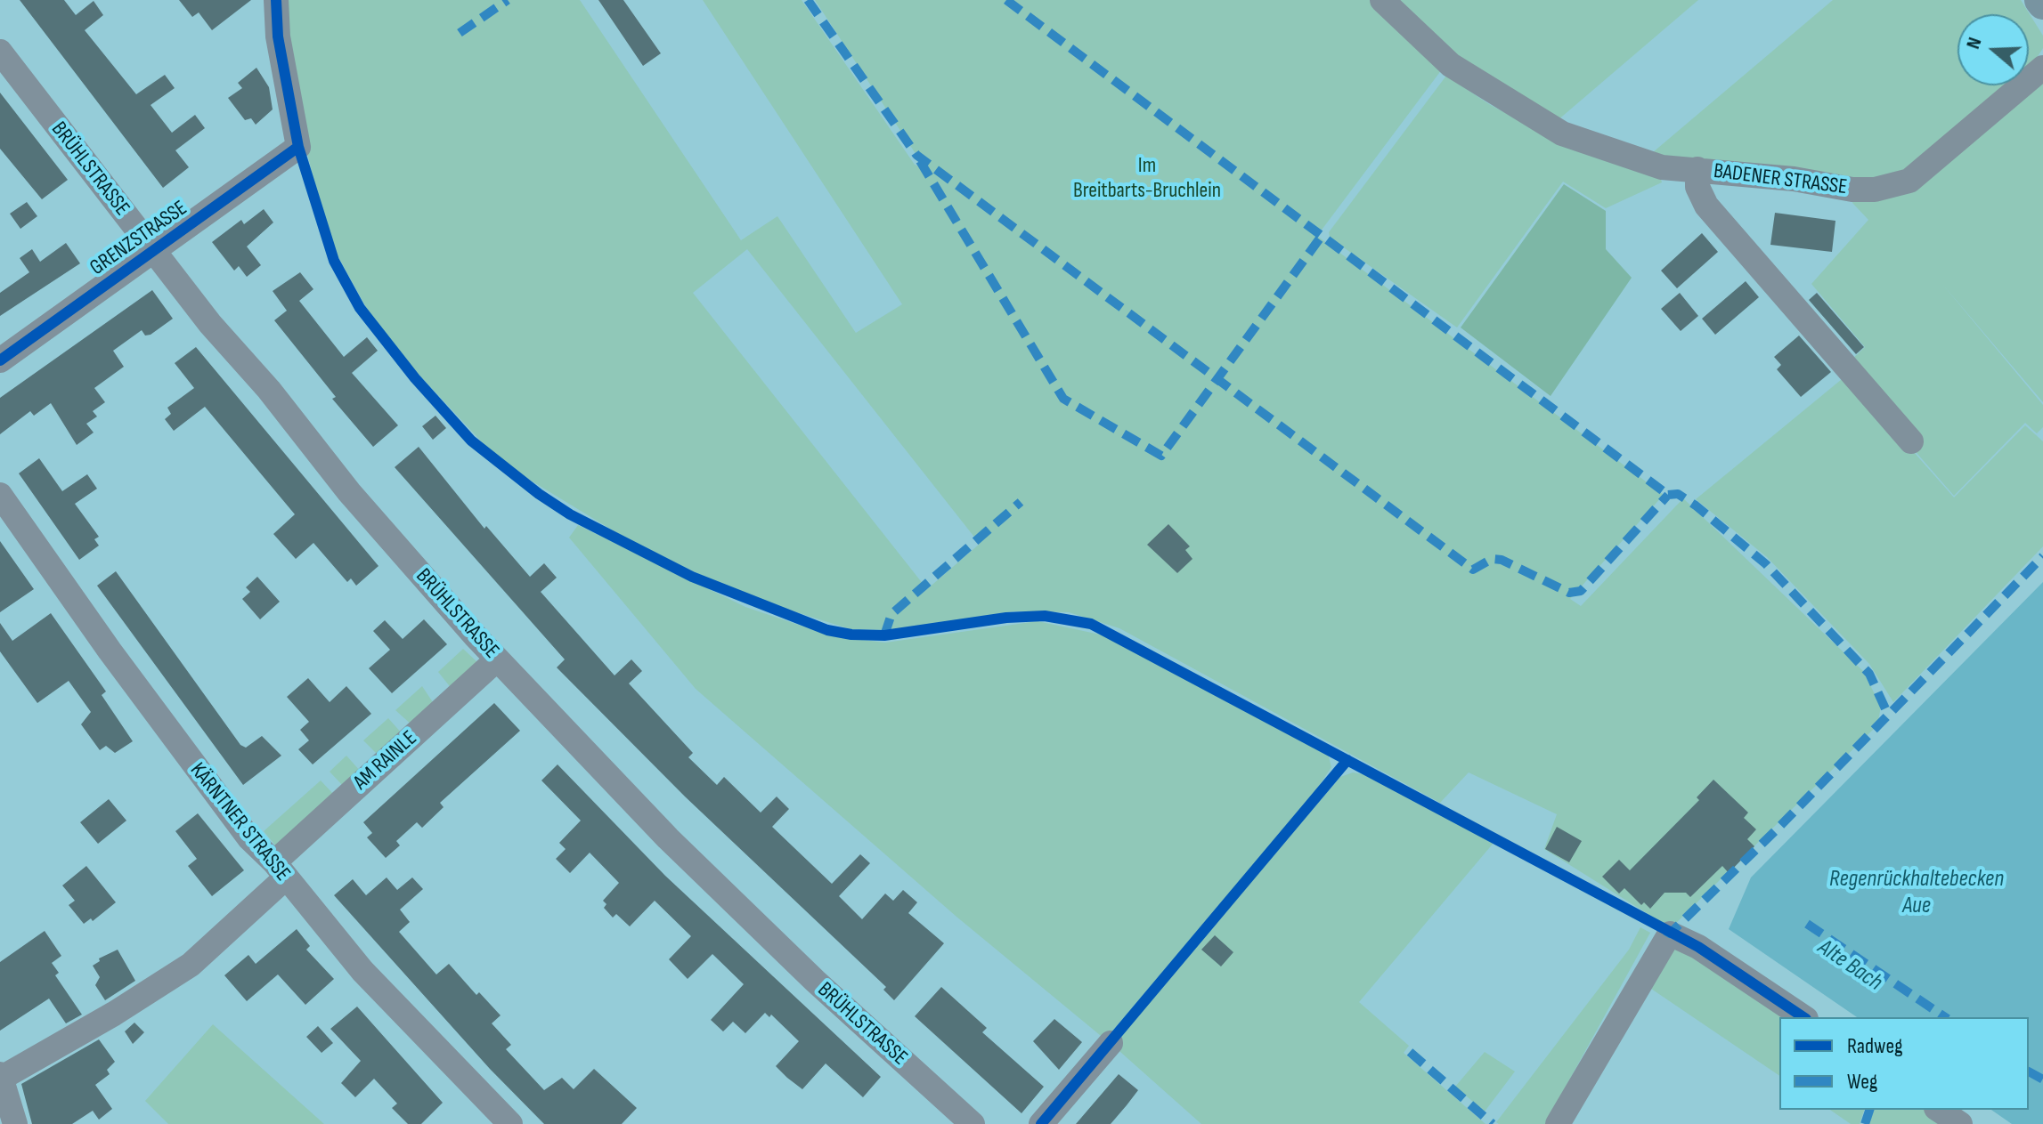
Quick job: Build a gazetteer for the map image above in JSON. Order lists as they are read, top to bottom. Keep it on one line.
{"streets":{"street":["BRÜHLSTRASSE","BADENER STRASSE","GRENZSTRASSE","AM RAINLE","KÄRNTNER STRASSE"]},"crossings":[["BRÜHLSTRASSE","GRENZSTRASSE"],["BRÜHLSTRASSE","AM RAINLE"],["AM RAINLE","KÄRNTNER STRASSE"]],"water":["Regenrückhaltebecken Aue","Alte Bach"],"parks":["Im Breitbarts-Bruchlein"],"legend":["Radweg","Weg"],"north":"left"}
